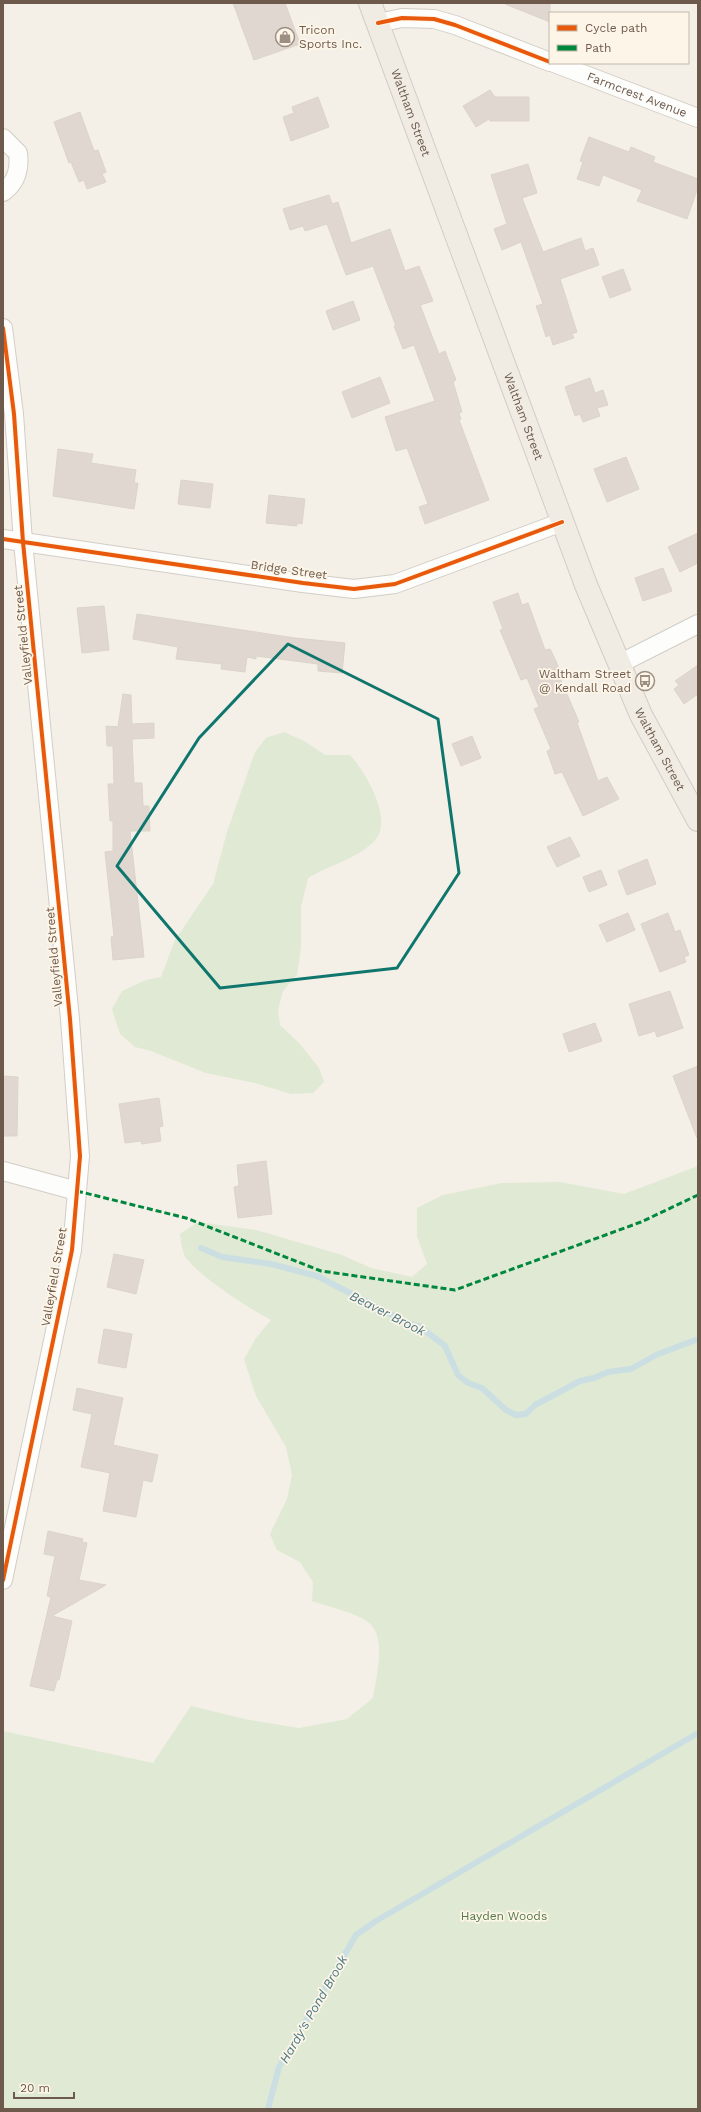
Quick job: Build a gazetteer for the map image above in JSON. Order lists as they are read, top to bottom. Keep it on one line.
{"streets":{"main road":["Waltham Street"],"street":["Farmcrest Avenue","Bridge Street","Valleyfield Street"]},"crossings":[["Waltham Street","Bridge Street"],["Bridge Street","Valleyfield Street"]],"water":["Beaver Brook","Hardy's Pond Brook"],"parks":["Hayden Woods"],"places":{"shop":["Tricon Sports Inc."],"bus stop":["Waltham Street @ Kendall Road"]},"legend":["Cycle path","Path"],"scale_bar":"20 m"}
